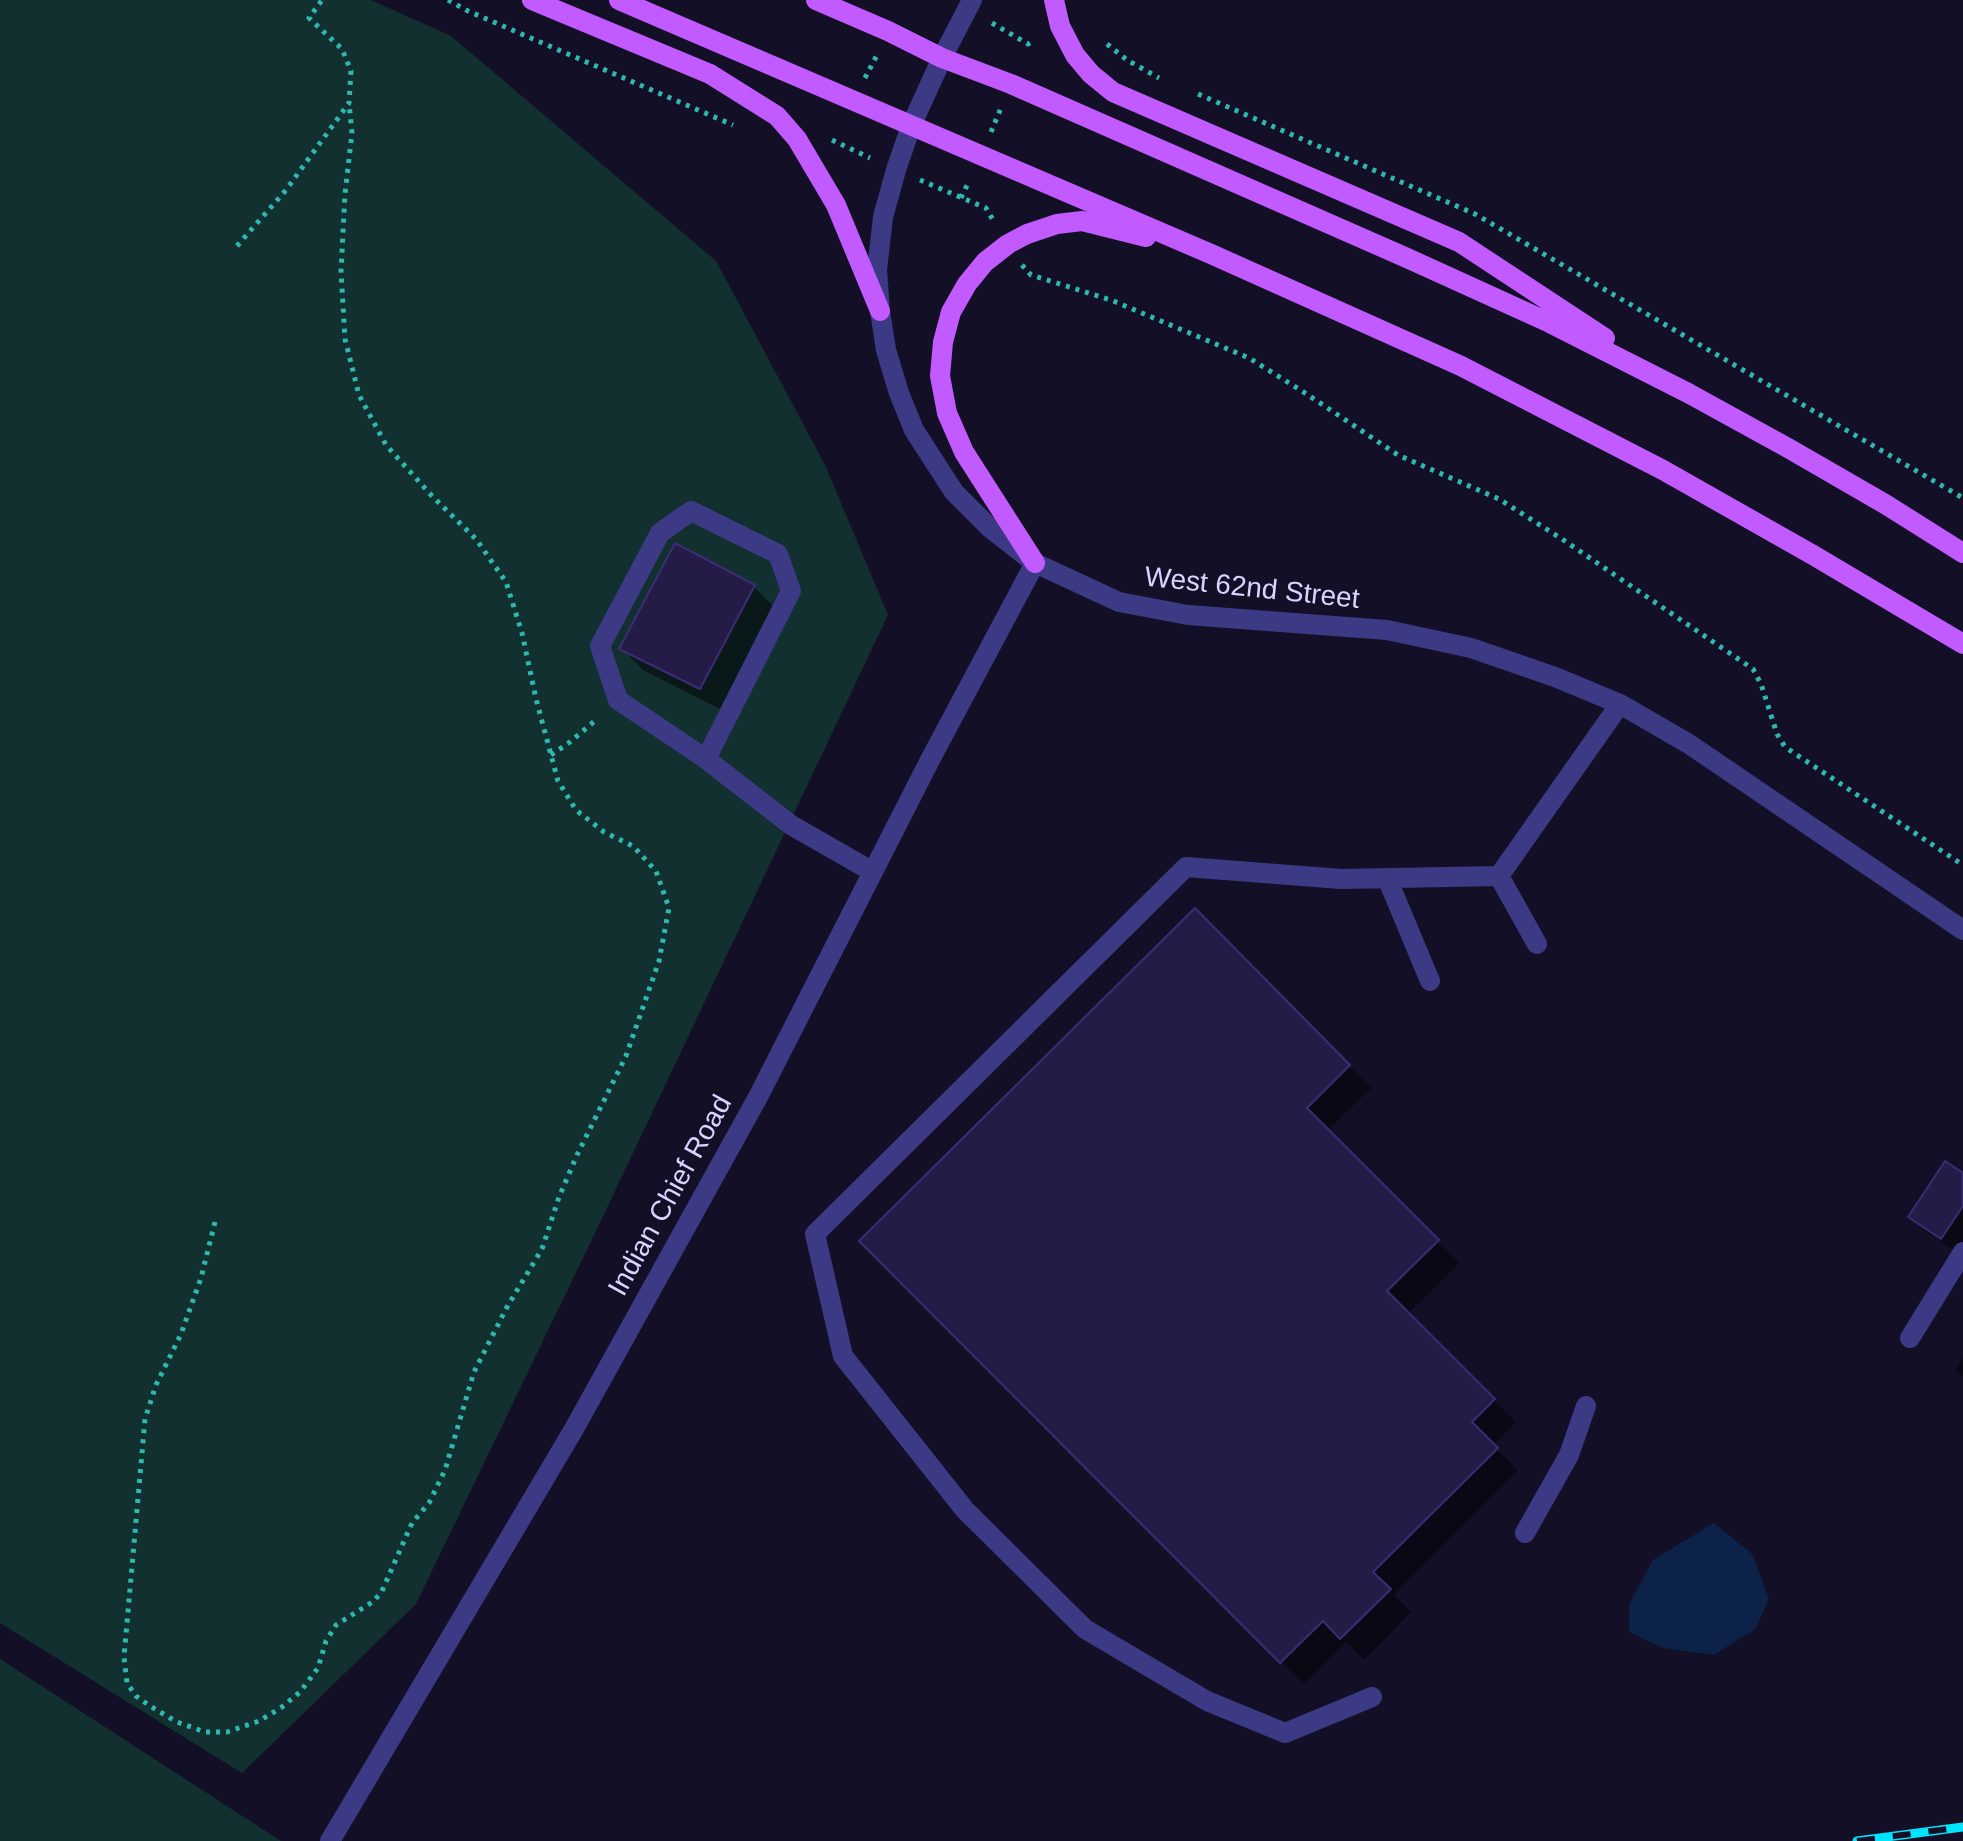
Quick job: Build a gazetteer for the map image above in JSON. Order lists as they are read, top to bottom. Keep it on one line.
{"streets":{"street":["West 62nd Street","Indian Chief Road"]},"crossings":[["West 62nd Street","Indian Chief Road"]]}
